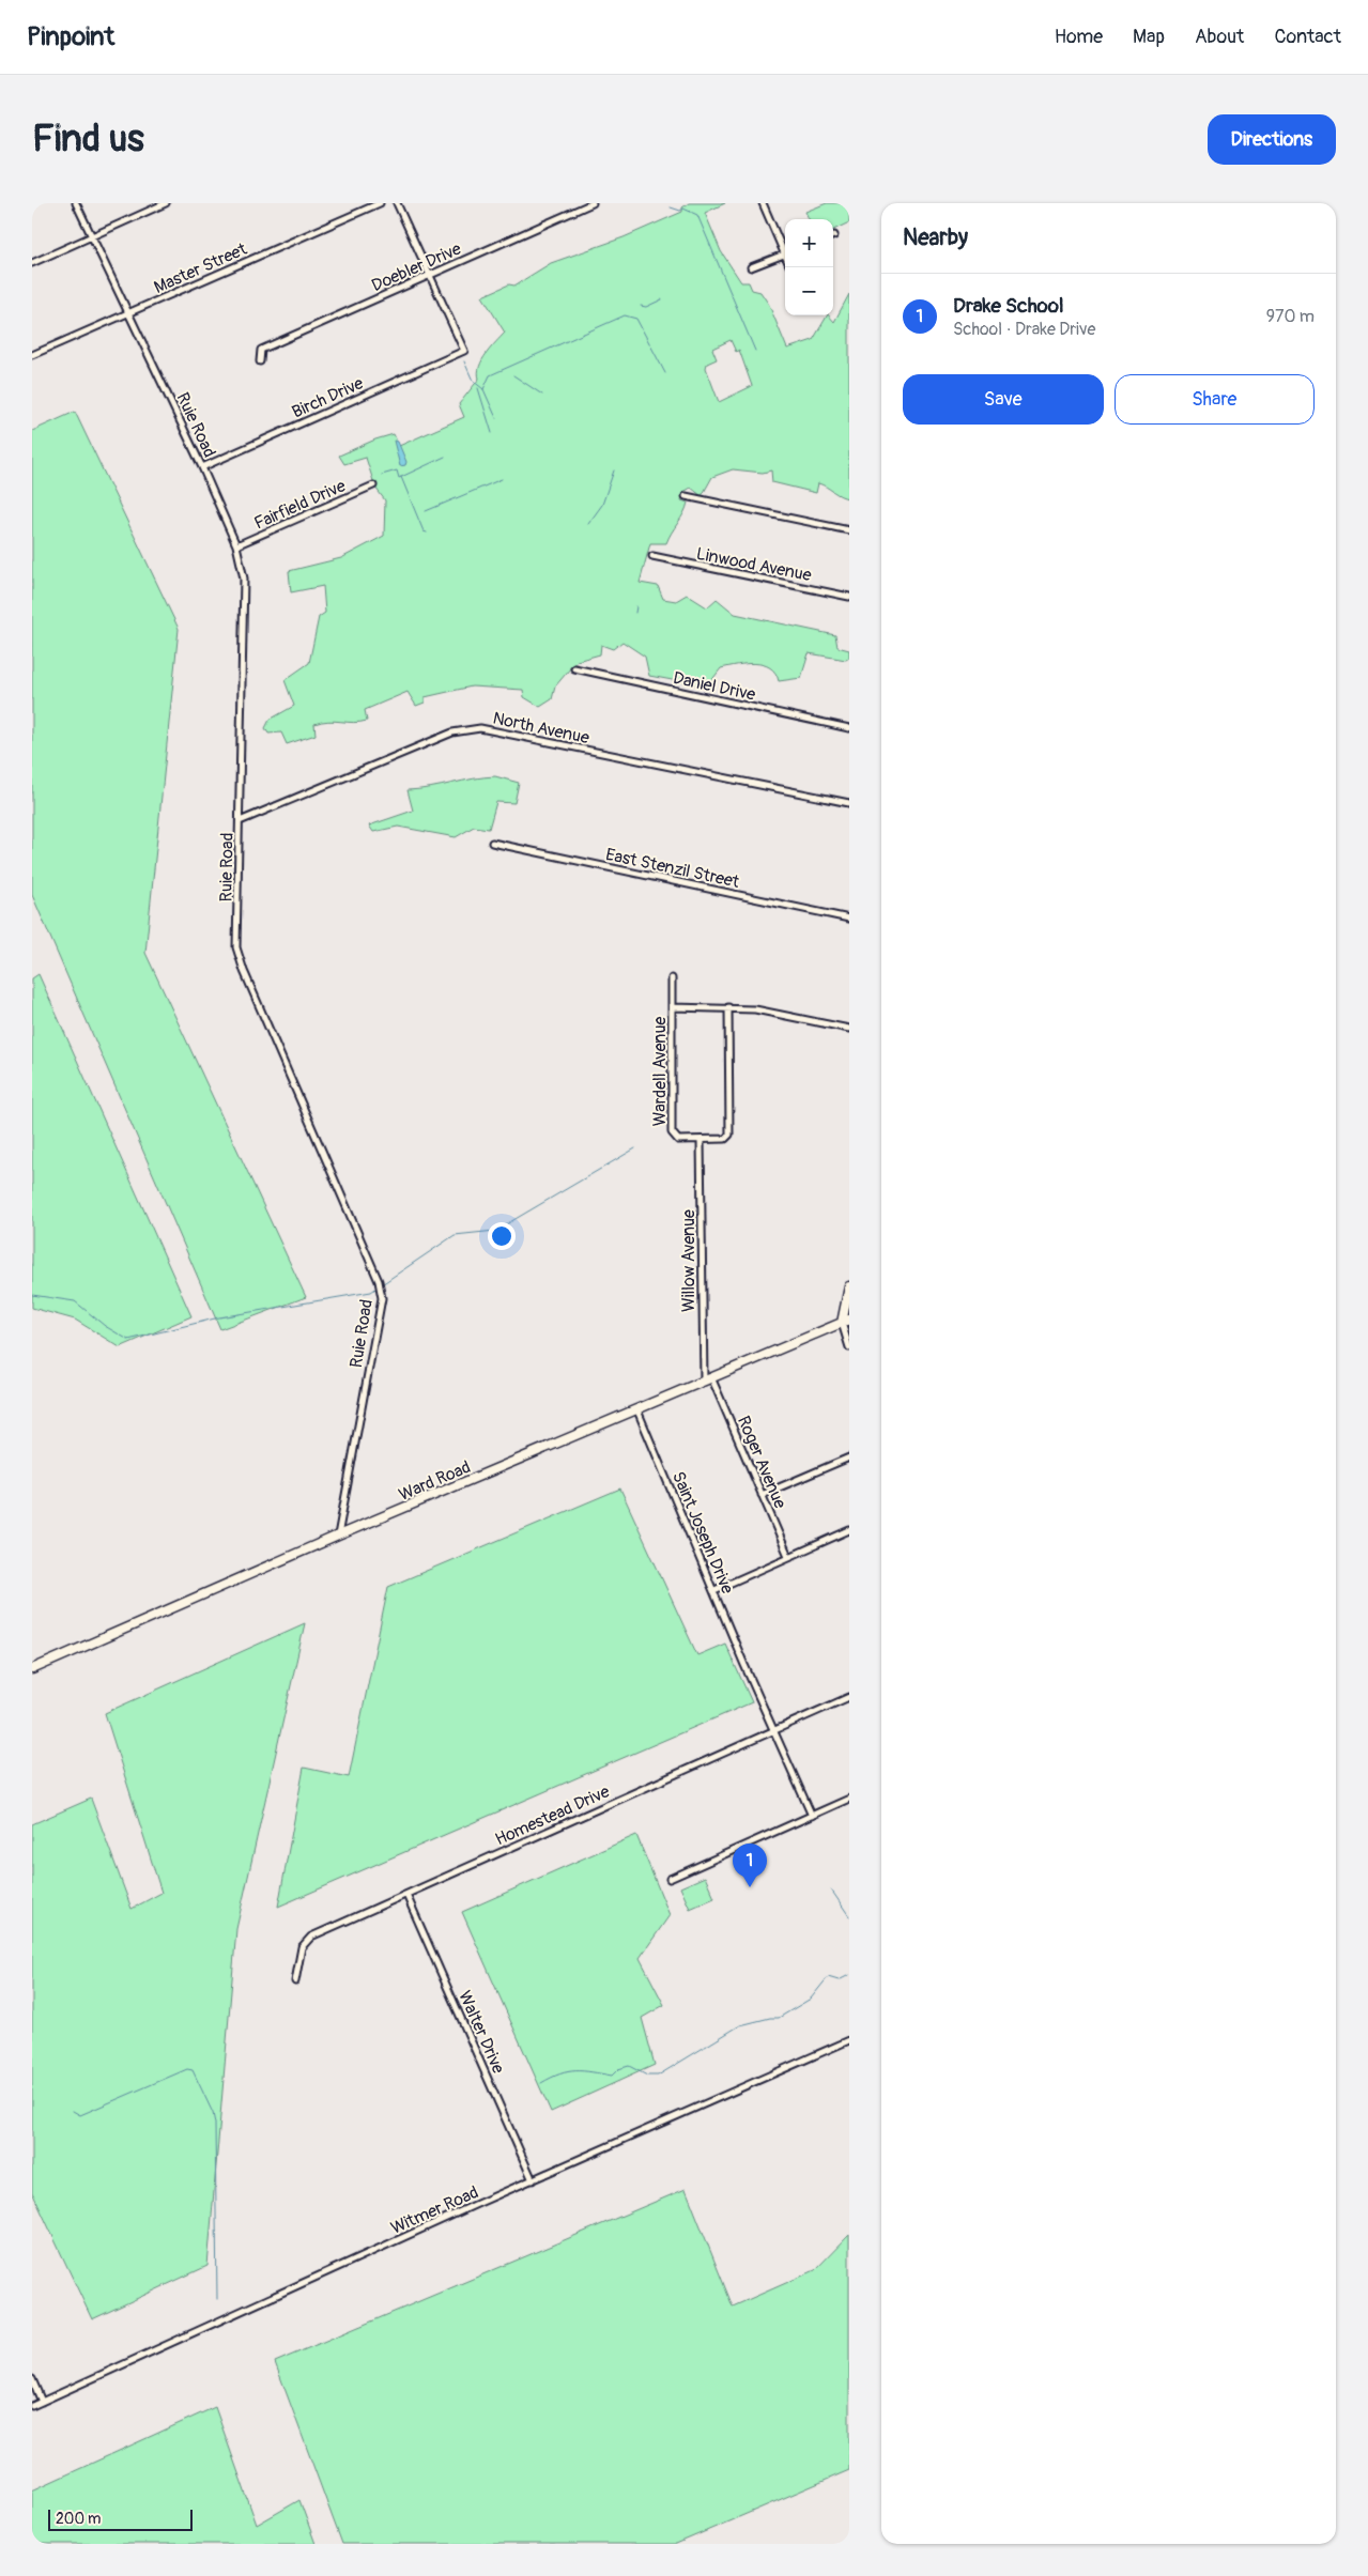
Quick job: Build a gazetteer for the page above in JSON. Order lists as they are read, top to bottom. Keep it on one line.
{"streets":{"main road":["Ward Road"],"street":["Doebler Drive","Master Street","Birch Drive","Ruie Road","Fairfield Drive","Linwood Avenue","Daniel Drive","North Avenue","East Stenzil Street","Wardell Avenue","Willow Avenue","Roger Avenue","Saint Joseph Drive","Homestead Drive","Walter Drive","Witmer Road"]},"crossings":[["Doebler Drive","Birch Drive"],["Master Street","Ruie Road"],["Birch Drive","Ruie Road"],["Ruie Road","Fairfield Drive"],["Ruie Road","North Avenue"],["Ruie Road","Ward Road"],["Wardell Avenue","Willow Avenue"],["Willow Avenue","Roger Avenue"],["Willow Avenue","Ward Road"],["Roger Avenue","Ward Road"],["Ward Road","Saint Joseph Drive"],["Saint Joseph Drive","Homestead Drive"],["Homestead Drive","Walter Drive"],["Walter Drive","Witmer Road"]],"scale_bar":"200 m","page":{"header":"Pinpoint","nav":["Home","Map","About","Contact"],"buttons":["Directions",["Save","Share"]],"title":"Find us","heading":"Nearby","map_buttons":["+","−"],"list":[{"mark":"1","name":"Drake School","note":"School · Drake Drive","value":"970 m"}],"pins":"1","scale":"200 m"}}
